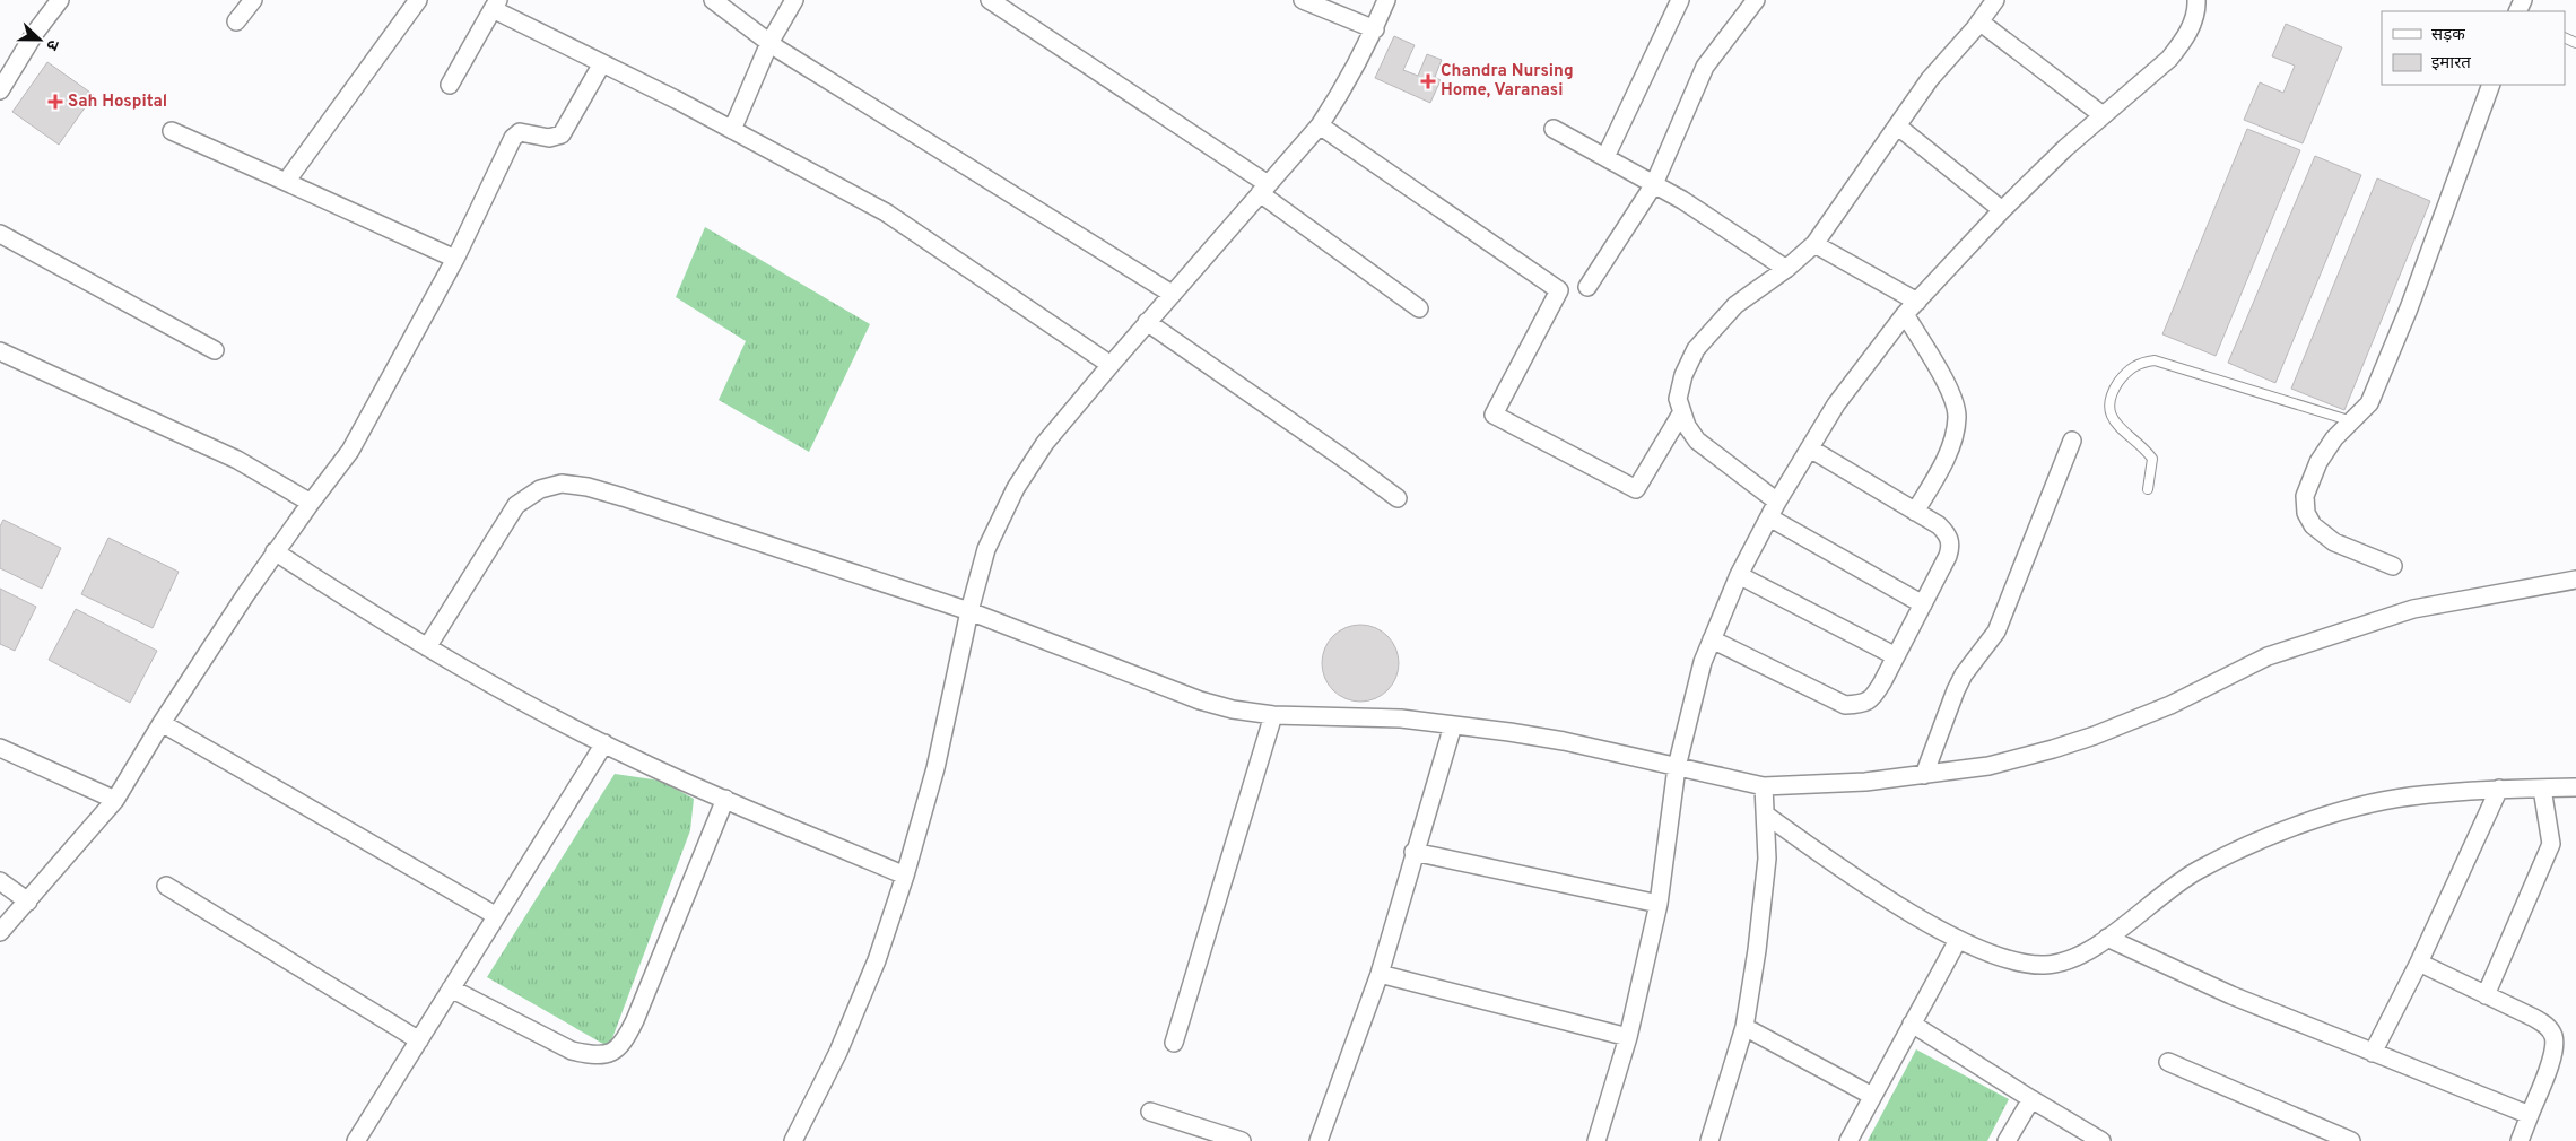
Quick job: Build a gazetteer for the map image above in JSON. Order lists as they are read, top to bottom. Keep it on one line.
{"places":{"health":["Chandra Nursing Home, Varanasi","Sah Hospital"]},"legend":["सड़क","इमारत"],"north":"right"}
